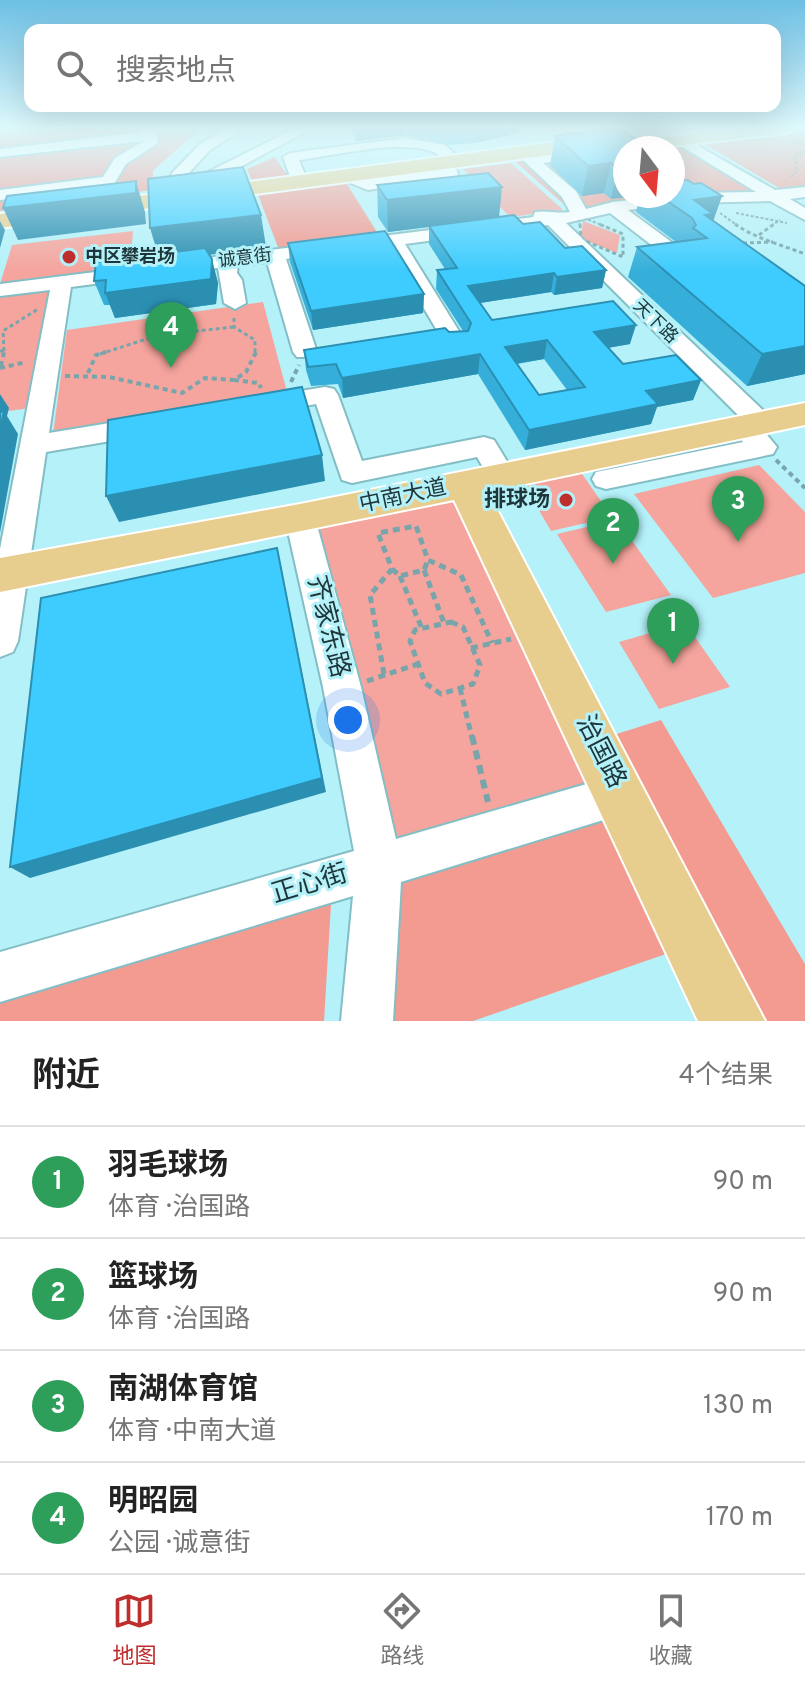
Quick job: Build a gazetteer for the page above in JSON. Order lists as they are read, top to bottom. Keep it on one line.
{"streets":{"main road":["中南大道","治国路"],"street":["诚意街","天下路","齐家东路","正心街"]},"crossings":[["诚意街","天下路"],["天下路","中南大道"],["中南大道","齐家东路"],["中南大道","治国路"],["齐家东路","正心街"],["治国路","正心街"]],"places":["中区攀岩场","排球场"],"north":"bottom","page":{"search":"搜索地点","pins":["4","3","2","1"],"heading":["附近","4个结果"],"list":[{"mark":"1","name":"羽毛球场","note":"体育 · 治国路","value":"90 m"},{"mark":"2","name":"篮球场","note":"体育 · 治国路","value":"90 m"},{"mark":"3","name":"南湖体育馆","note":"体育 · 中南大道","value":"130 m"},{"mark":"4","name":"明昭园","note":"公园 · 诚意街","value":"170 m"}],"nav":["地图","路线","收藏"]}}
